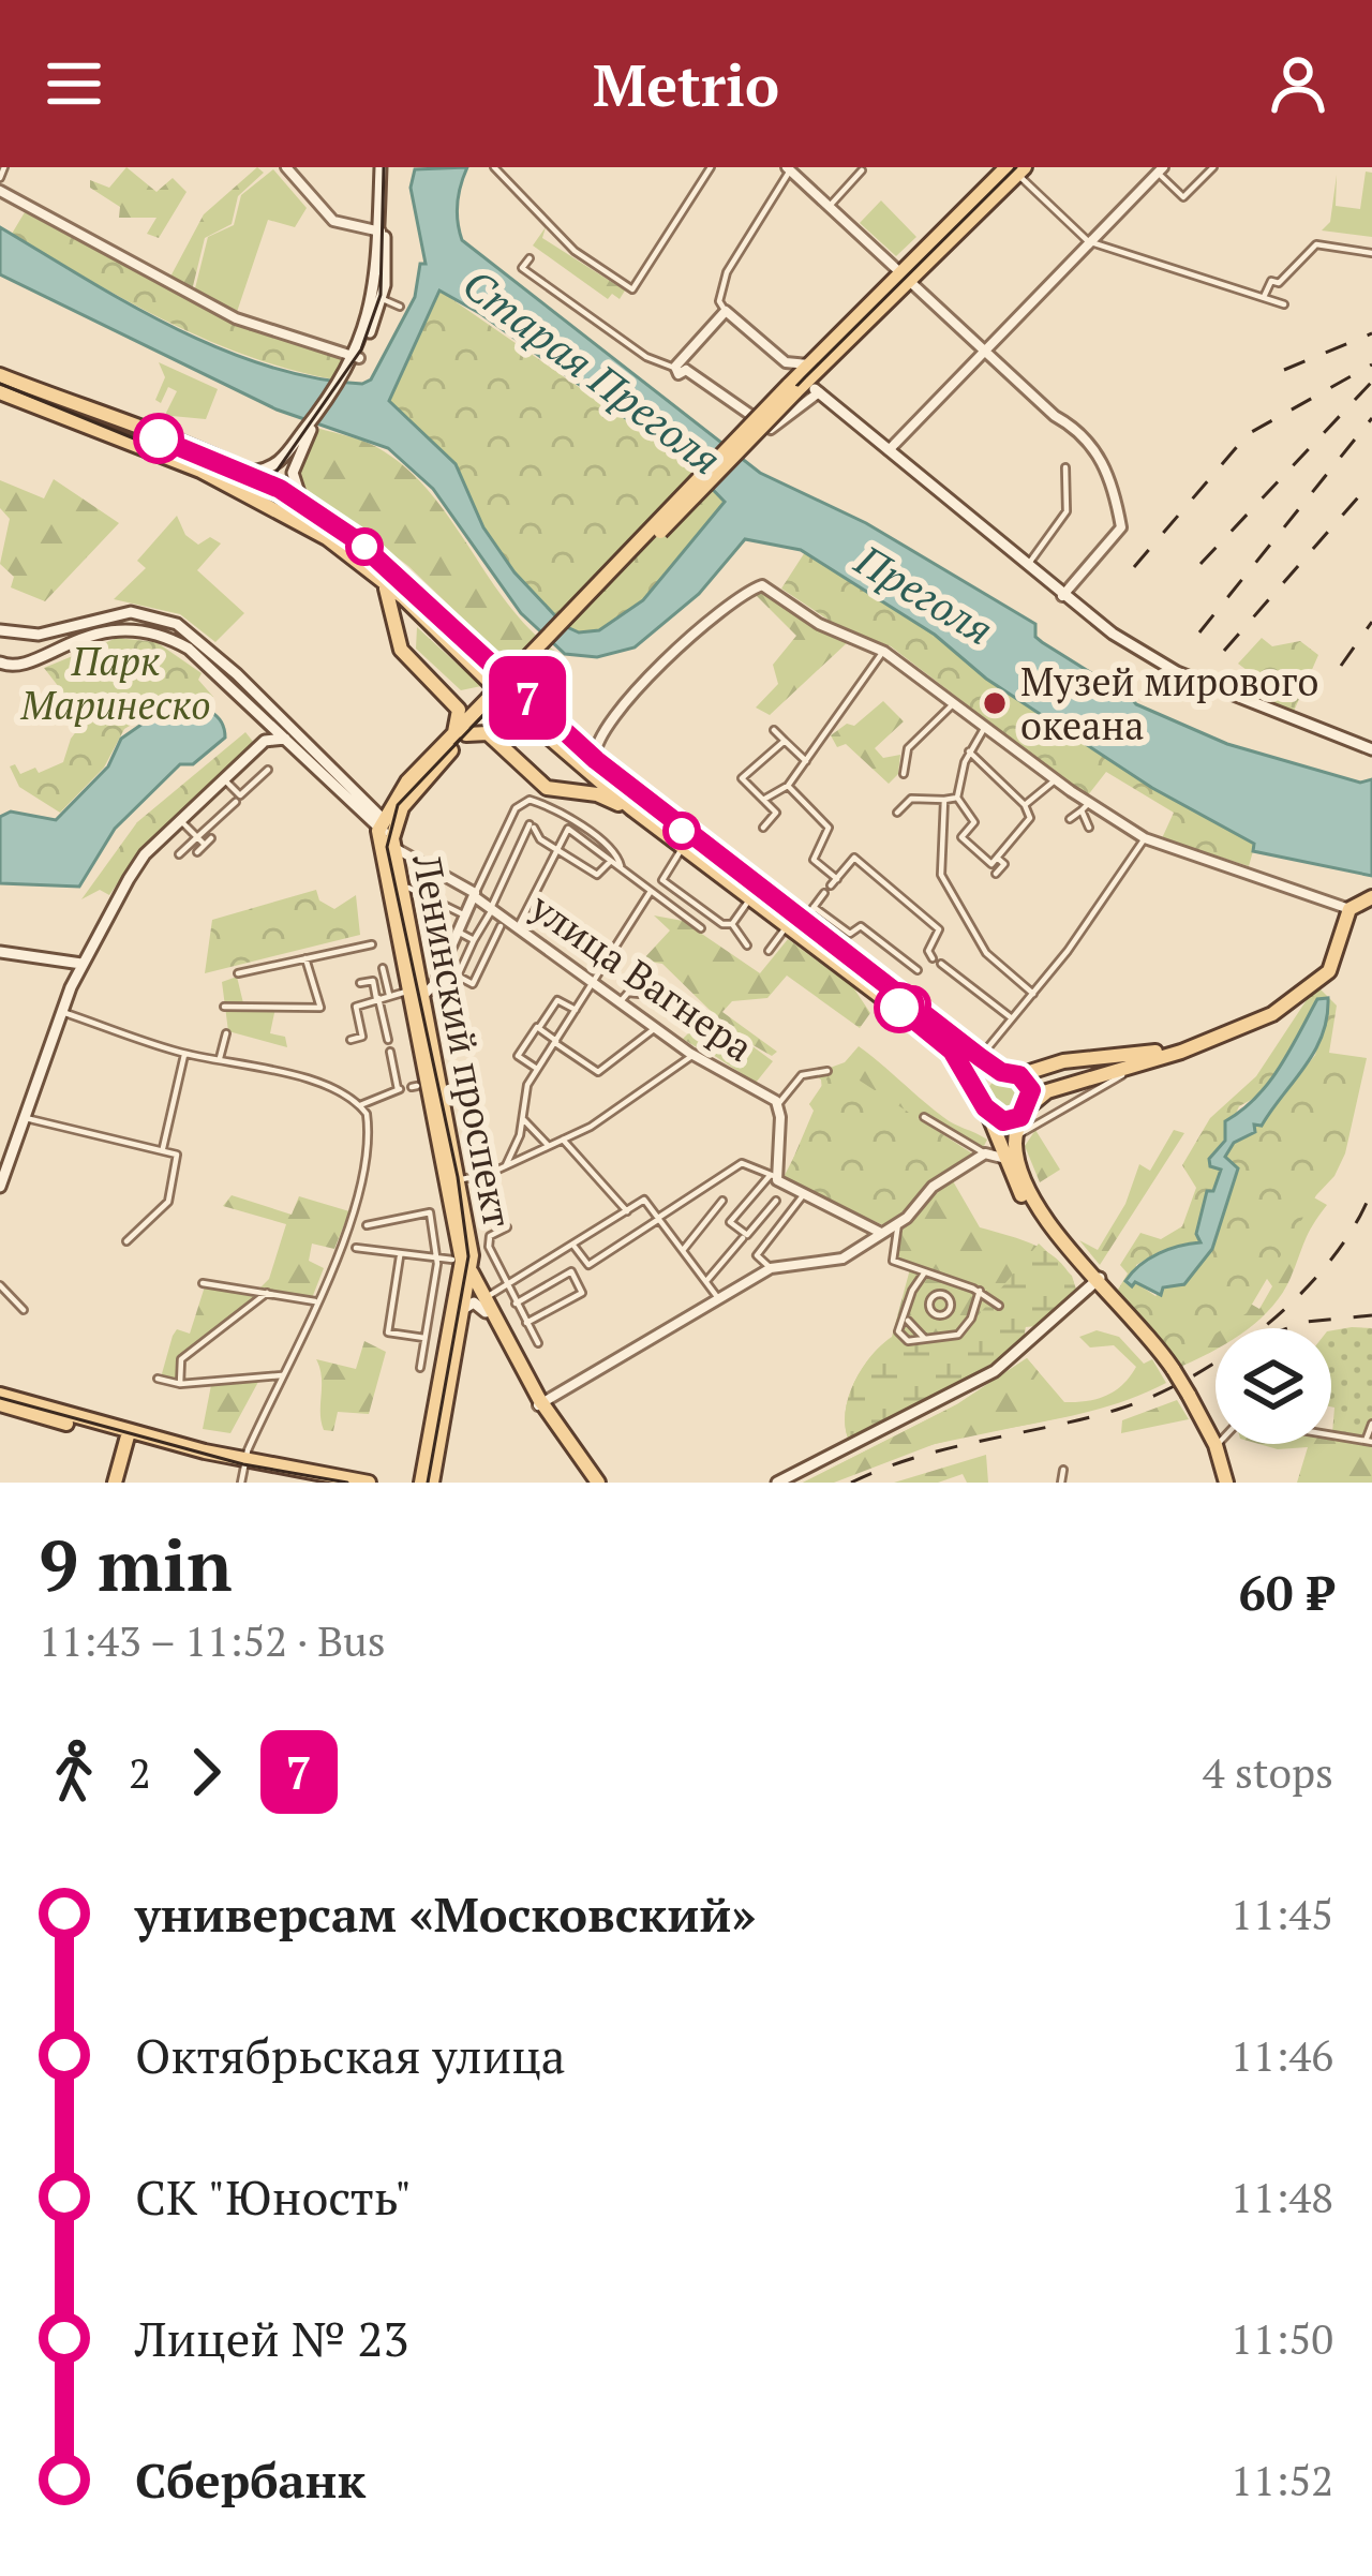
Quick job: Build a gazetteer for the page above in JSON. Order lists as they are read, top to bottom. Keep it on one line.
{"streets":{"main road":["Ленинский проспект"],"street":["улица Вагнера"]},"crossings":[["улица Вагнера","Ленинский проспект"]],"water":["Старая Преголя","Преголя"],"parks":["Парк Маринеско"],"places":["Музей мирового океана"],"lines":["bus line 7"],"page":{"header":"Metrio","on_map":"7","heading":["9 min","11:43 – 11:52 · Bus","60 ₽"],"legs":["2","7","4 stops"],"list":[{"name":"универсам «Московский»","value":"11:45"},{"name":"Октябрьская улица","value":"11:46"},{"name":"СК \"Юность\"","value":"11:48"},{"name":"Лицей № 23","value":"11:50"},{"name":"Сбербанк","value":"11:52"}]}}
